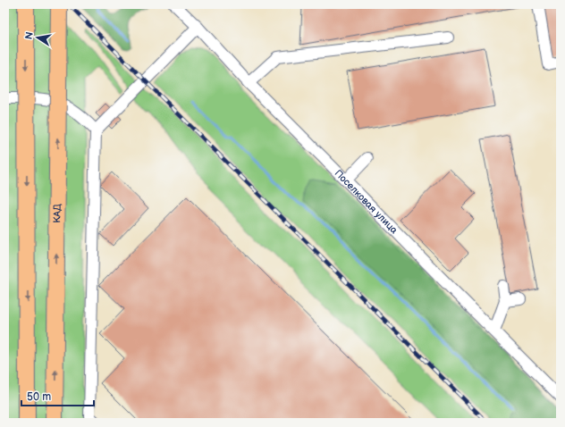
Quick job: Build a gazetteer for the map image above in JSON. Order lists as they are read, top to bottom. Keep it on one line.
{"streets":{"highway":["КАД"],"street":["Поселковая улица"]},"scale_bar":"50 m","north":"left"}
